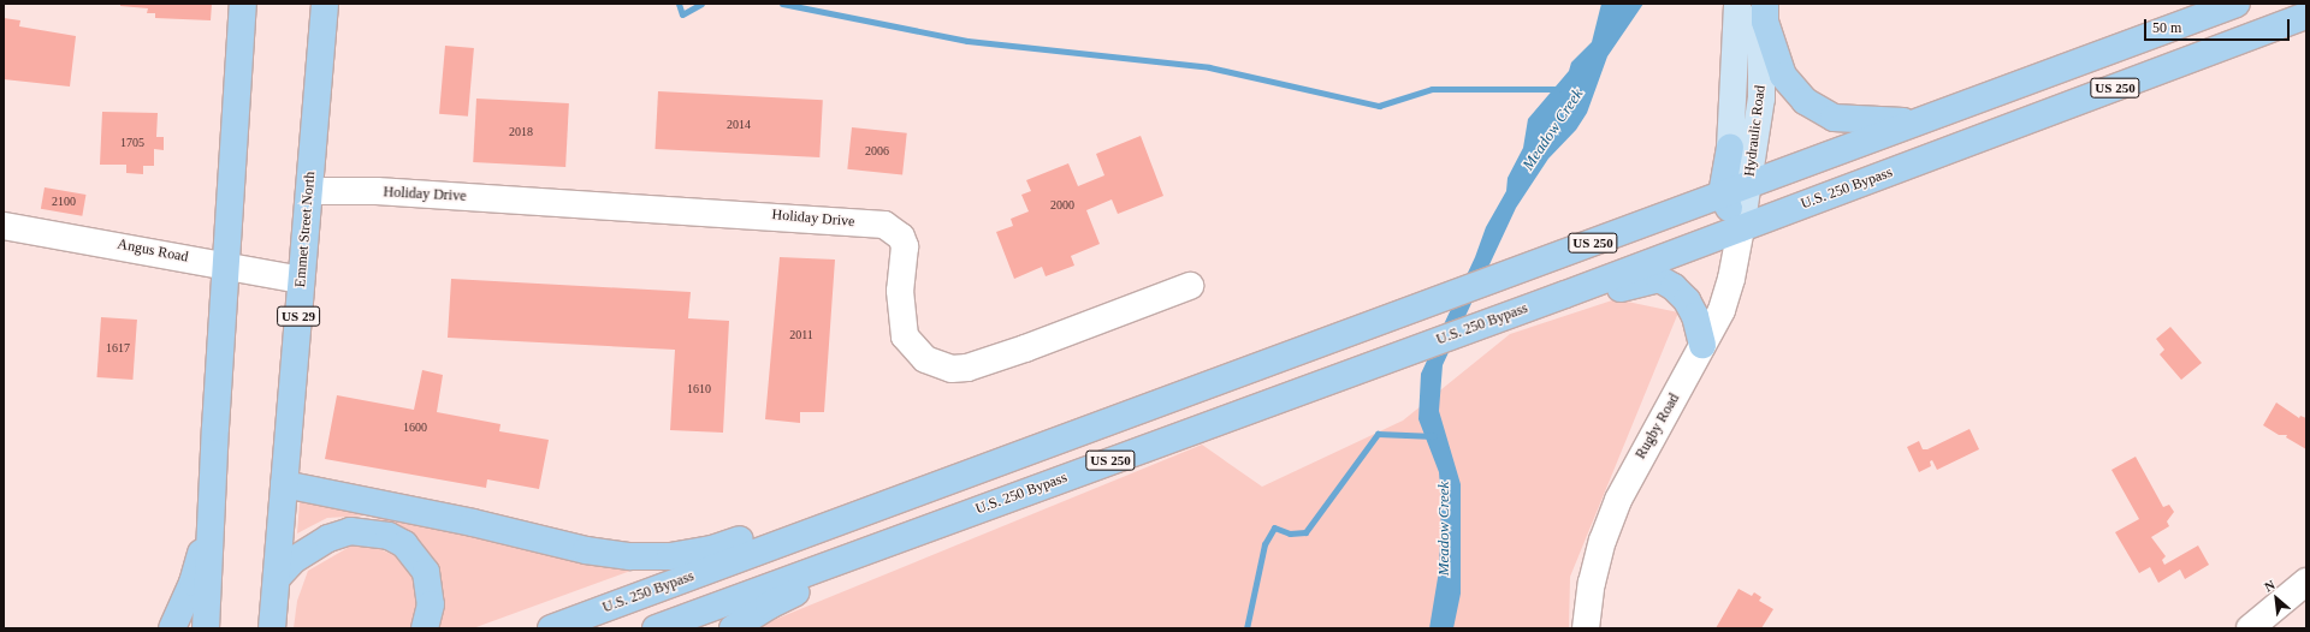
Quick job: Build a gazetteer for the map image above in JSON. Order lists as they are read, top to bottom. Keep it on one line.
{"streets":{"highway":["US 250","U.S. 250 Bypass","Emmet Street North","US 29"],"main road":["Hydraulic Road"],"street":["Holiday Drive","Angus Road","Rugby Road"]},"crossings":[["US 250","Hydraulic Road"],["US 250","U.S. 250 Bypass"],["Hydraulic Road","U.S. 250 Bypass"],["Hydraulic Road","Rugby Road"],["U.S. 250 Bypass","Rugby Road"],["Holiday Drive","Emmet Street North"],["Emmet Street North","Angus Road"]],"water":["Meadow Creek"],"house_numbers":["2014","2018","1705","2006","2100","2000","2011","1617","1610","1600"],"scale_bar":"50 m","north":"top left"}
